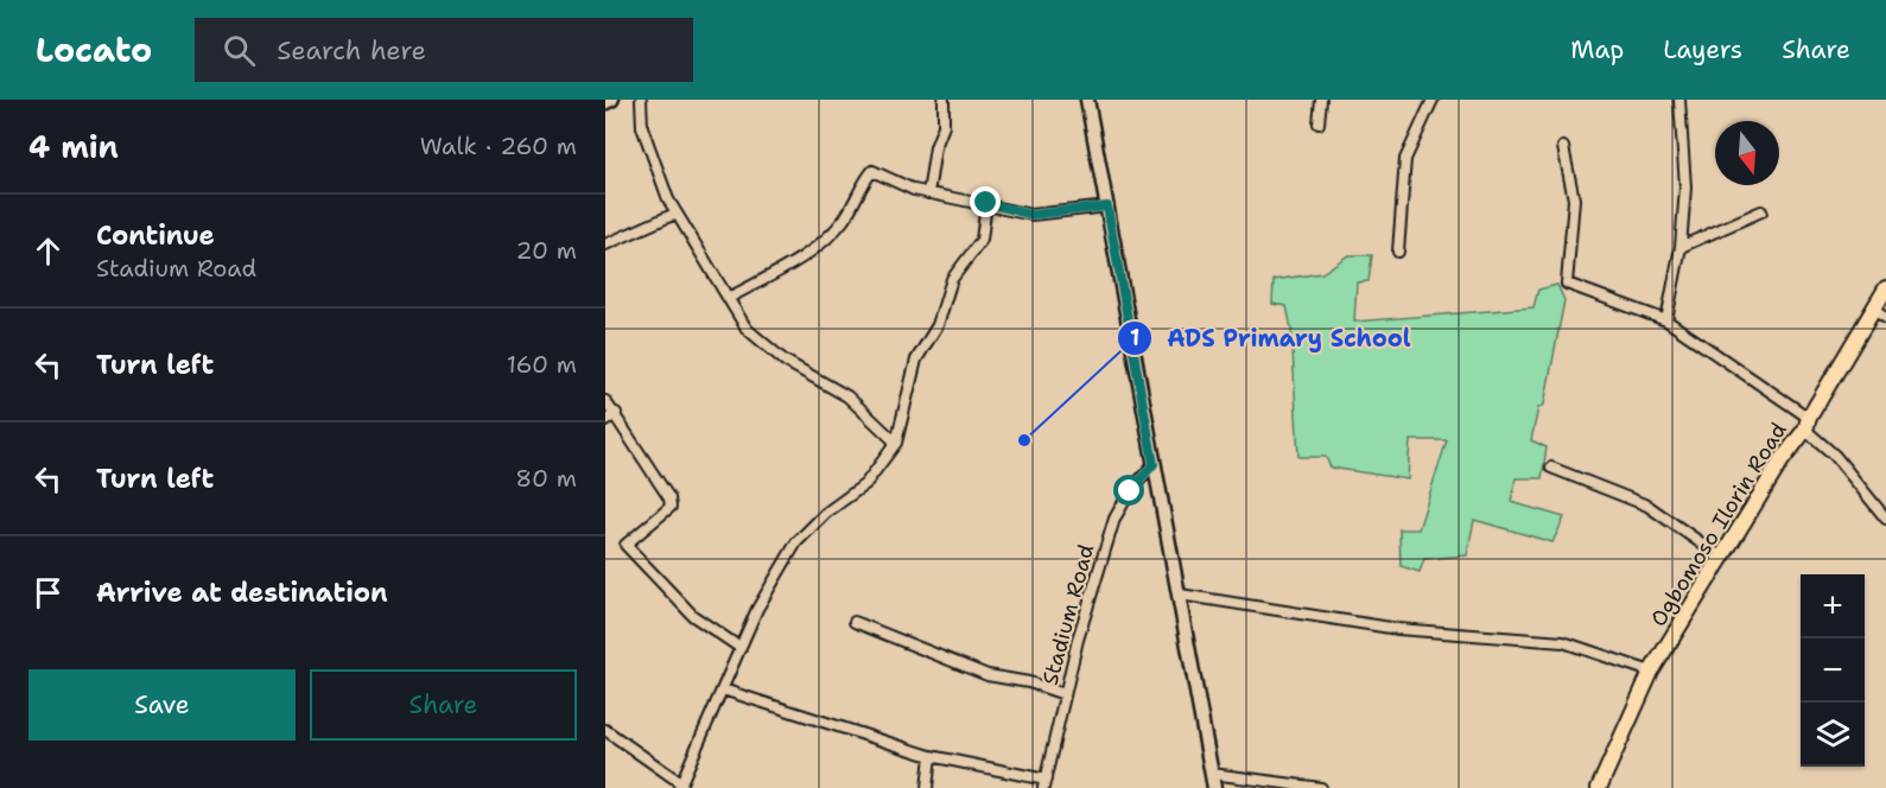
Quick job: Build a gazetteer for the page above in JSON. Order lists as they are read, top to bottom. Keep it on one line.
{"streets":{"highway":["Ogbomoso Ilorin Road"],"street":["Stadium Road"]},"places":["ADS Primary School"],"north":"bottom","page":{"header":"Locato","search":"Search here","nav":["Map","Layers","Share"],"heading":["4 min","Walk · 260 m"],"list":[["Continue","Stadium Road","20 m"],["Turn left","160 m"],["Turn left","80 m"],"Arrive at destination"],"map_buttons":["+","−"],"buttons":["Save","Share"]}}
